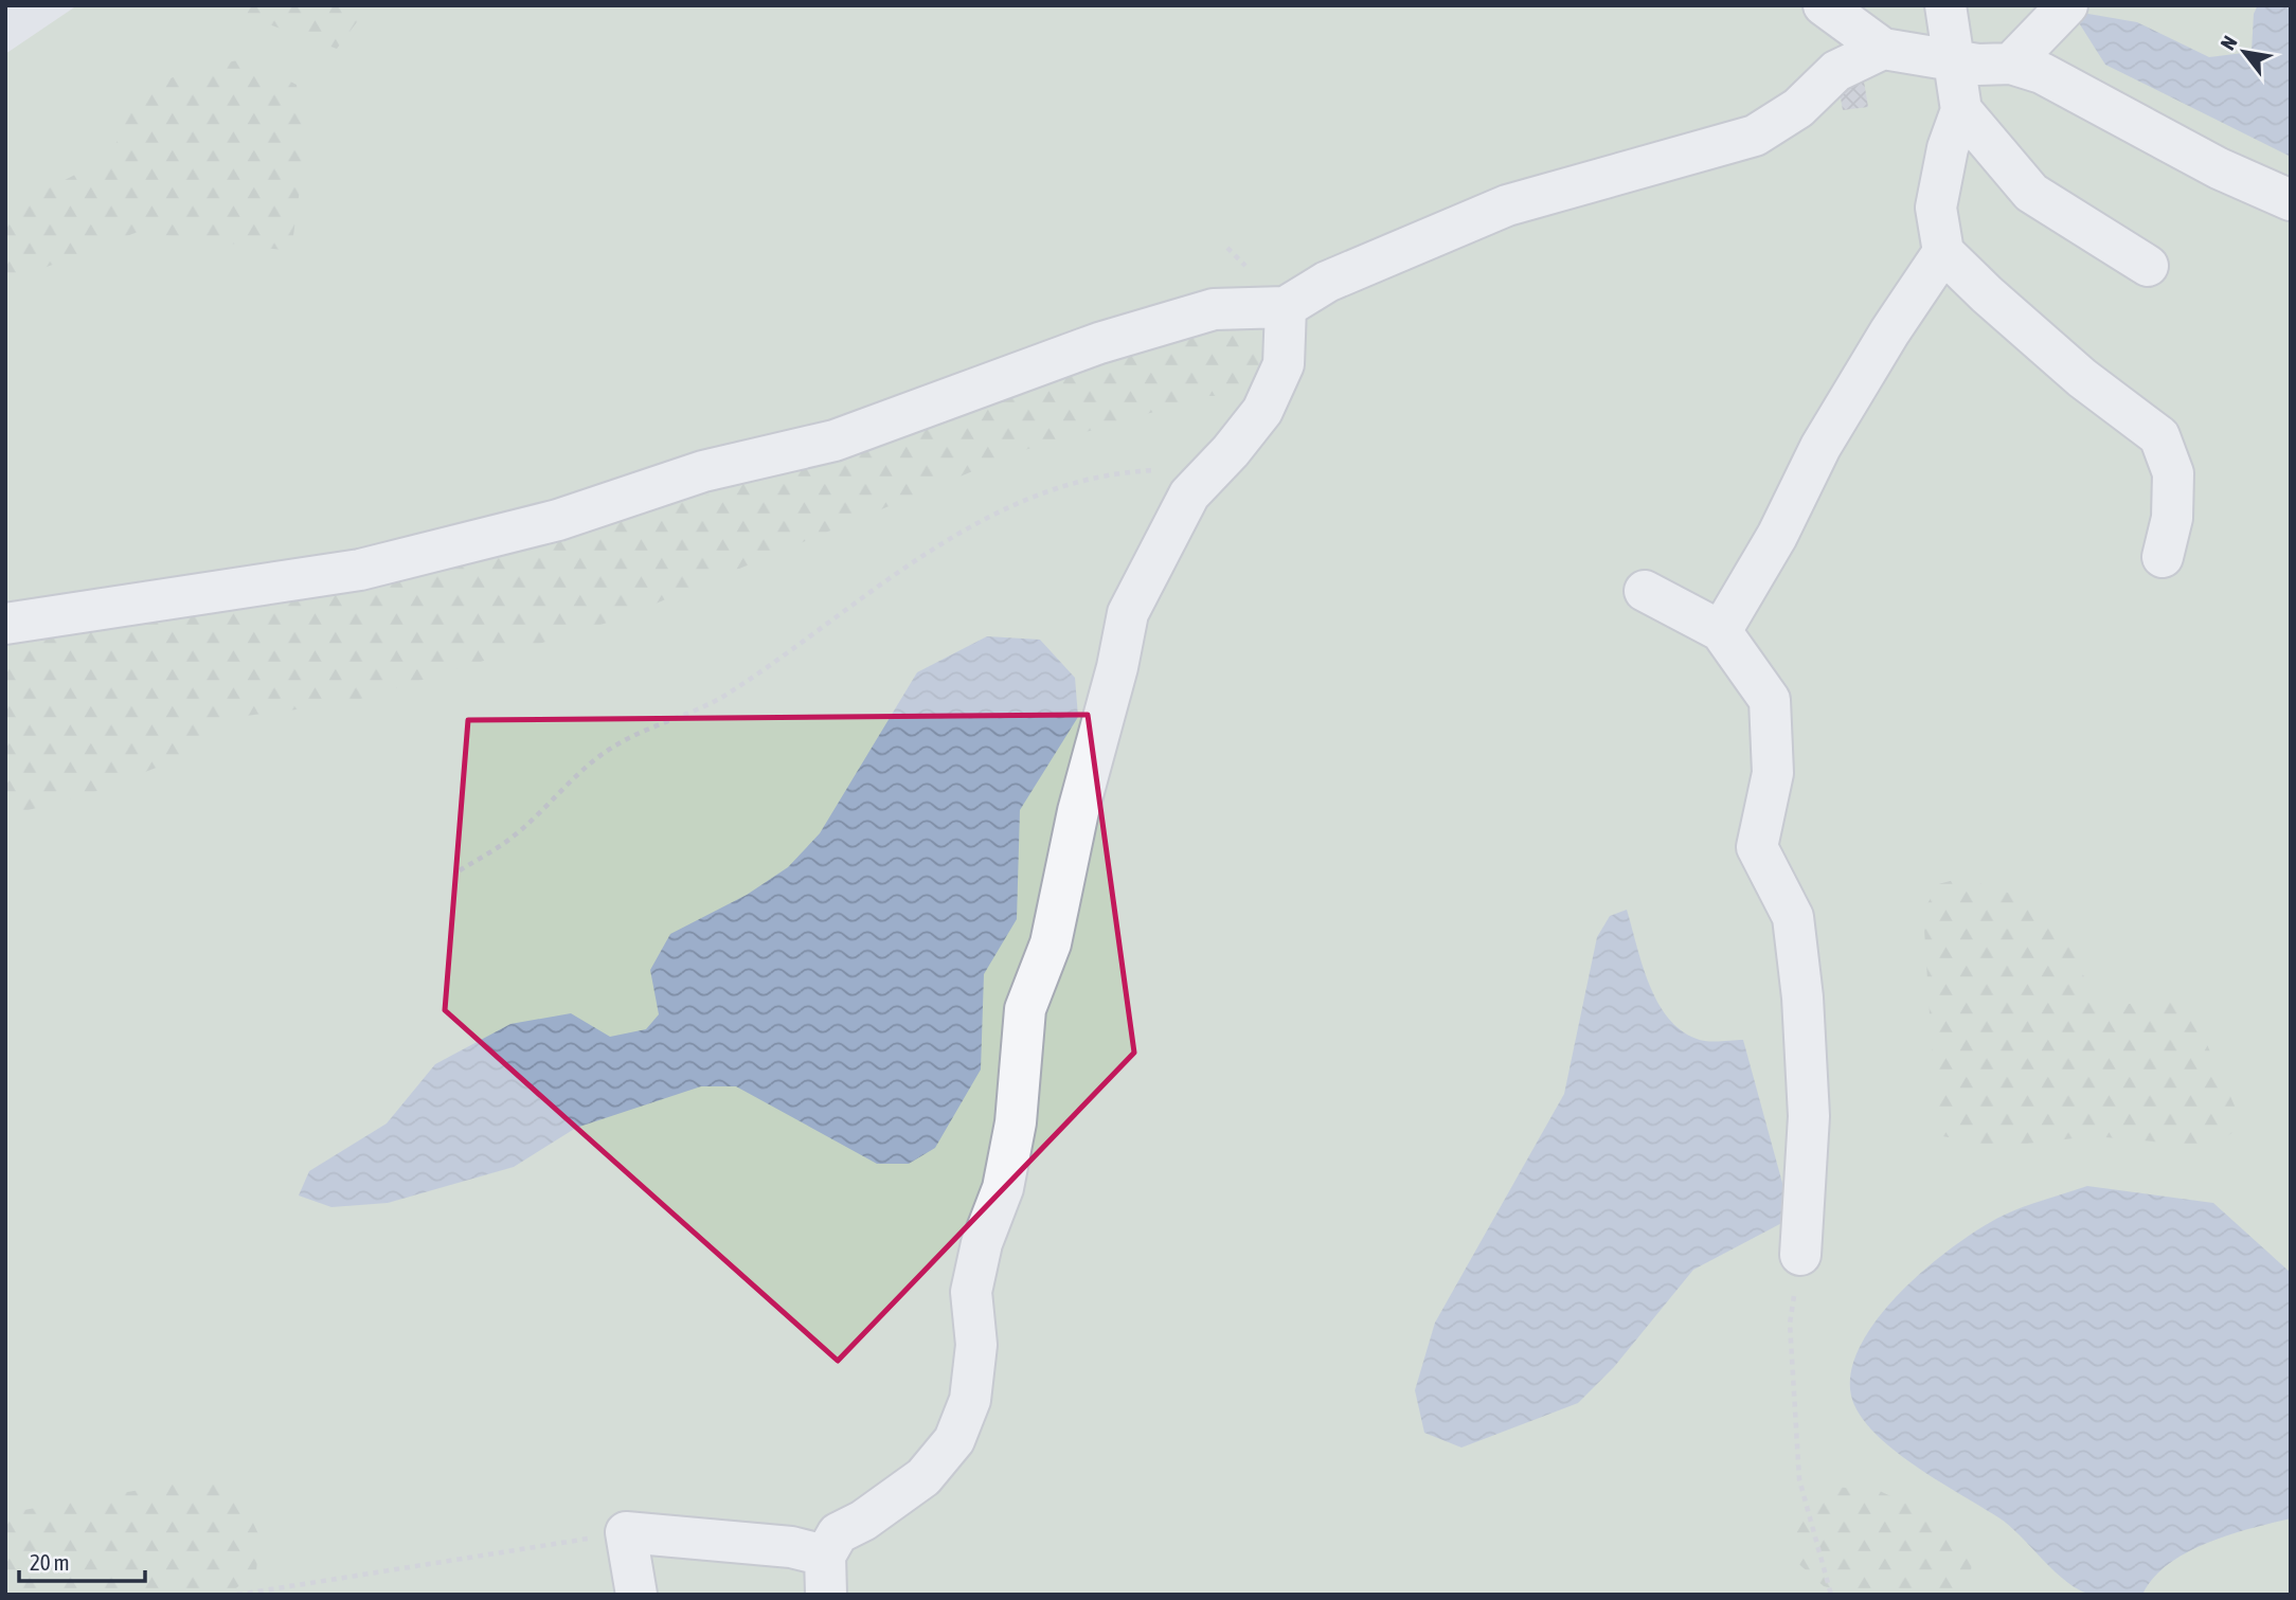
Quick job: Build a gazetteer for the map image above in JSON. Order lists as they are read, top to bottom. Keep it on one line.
{"scale_bar":"20 m","north":"top left"}
